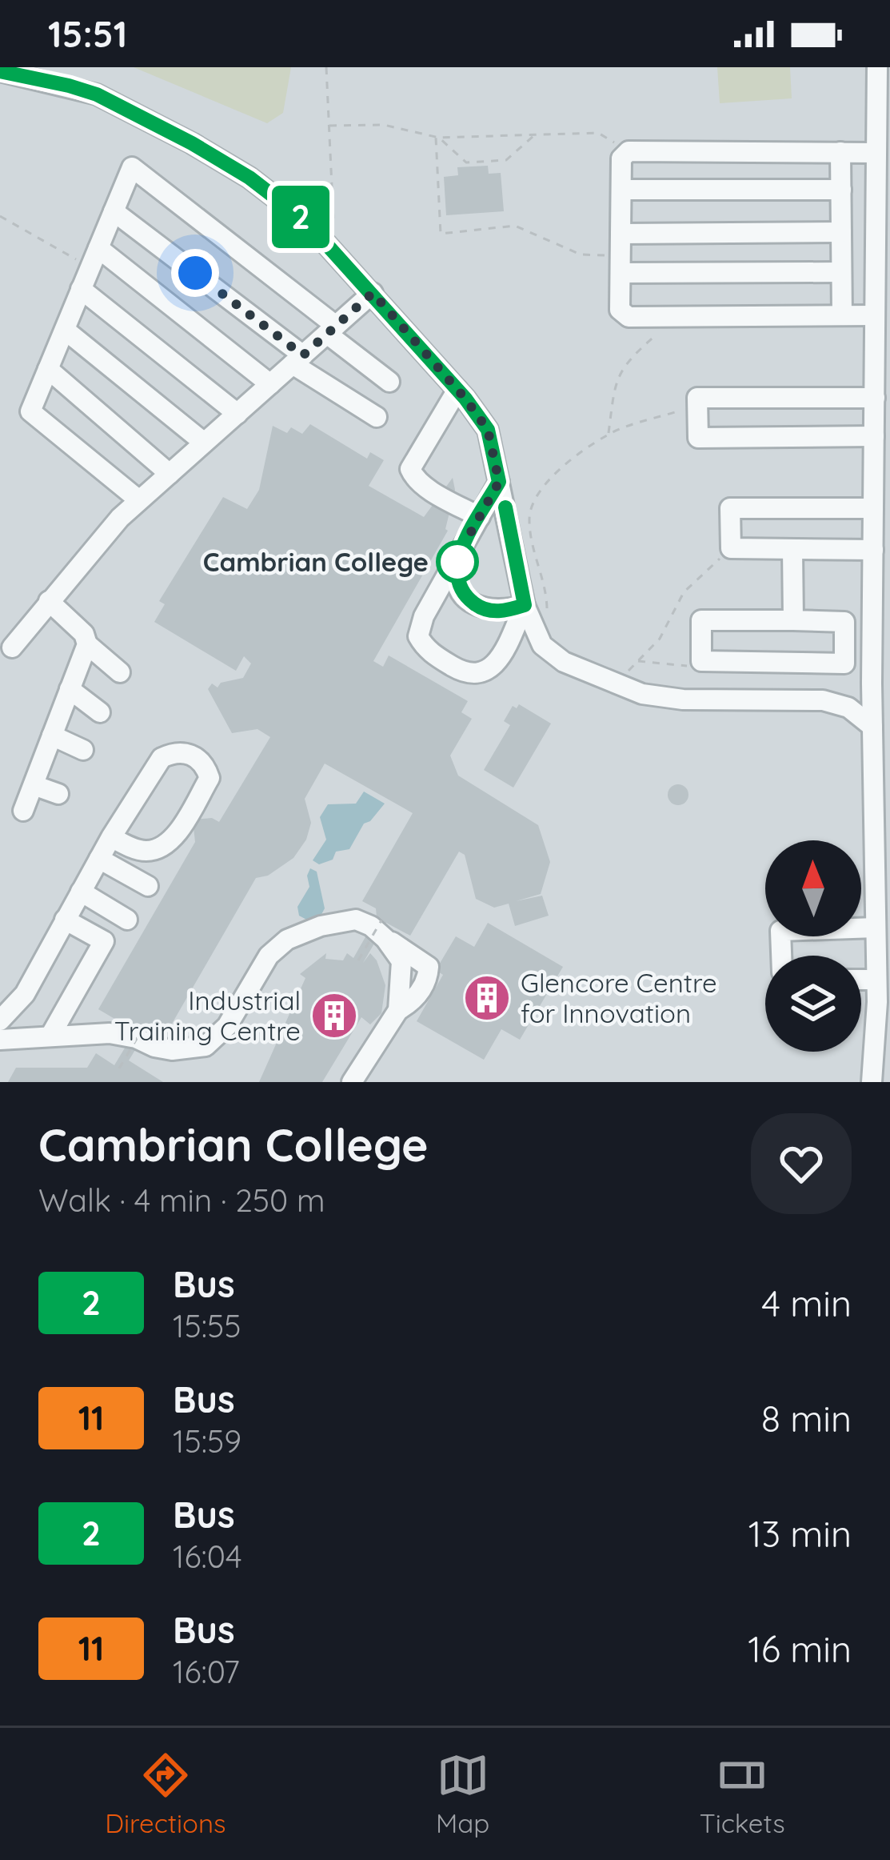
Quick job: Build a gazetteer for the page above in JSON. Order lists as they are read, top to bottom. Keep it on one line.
{"places":{"other":["Cambrian College"],"building":["Glencore Centre for Innovation","Industrial Training Centre"]},"lines":["bus line 2"],"north":"top","page":{"status":"15:51","on_map":"2","heading":["Cambrian College","Walk · 4 min · 250 m"],"list":[{"mark":"2","name":"Bus","note":"15:55","value":"4 min"},{"mark":"11","name":"Bus","note":"15:59","value":"8 min"},{"mark":"2","name":"Bus","note":"16:04","value":"13 min"},{"mark":"11","name":"Bus","note":"16:07","value":"16 min"}],"tabs":["Directions","Map","Tickets"]}}
